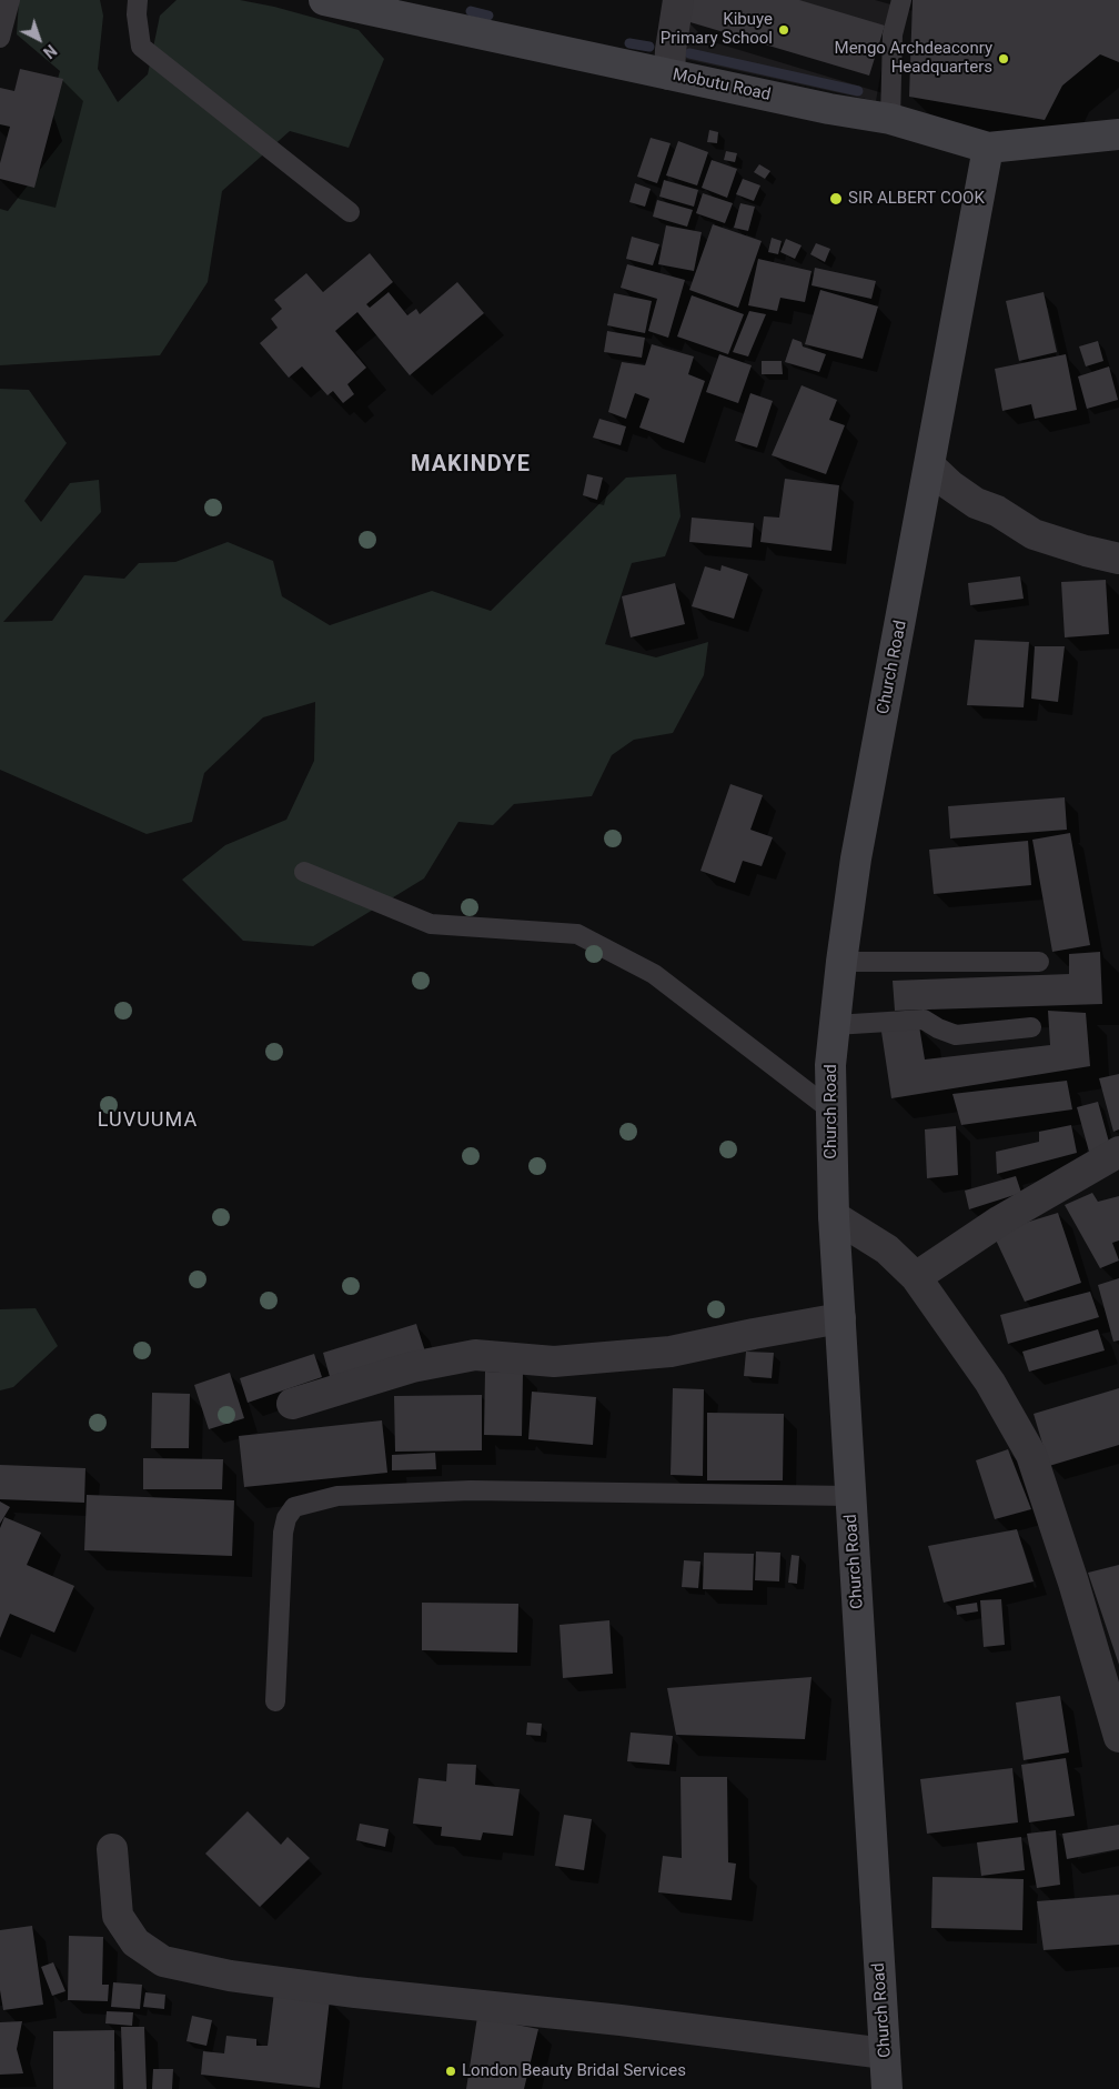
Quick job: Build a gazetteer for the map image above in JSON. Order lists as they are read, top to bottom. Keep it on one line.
{"streets":{"street":["Mobutu Road","Church Road"]},"crossings":[["Mobutu Road","Church Road"]],"districts":["MAKINDYE","LUVUUMA"],"places":["Kibuye Primary School","Mengo Archdeaconry Headquarters","SIR ALBERT COOK","London Beauty Bridal Services"],"north":"bottom right"}
